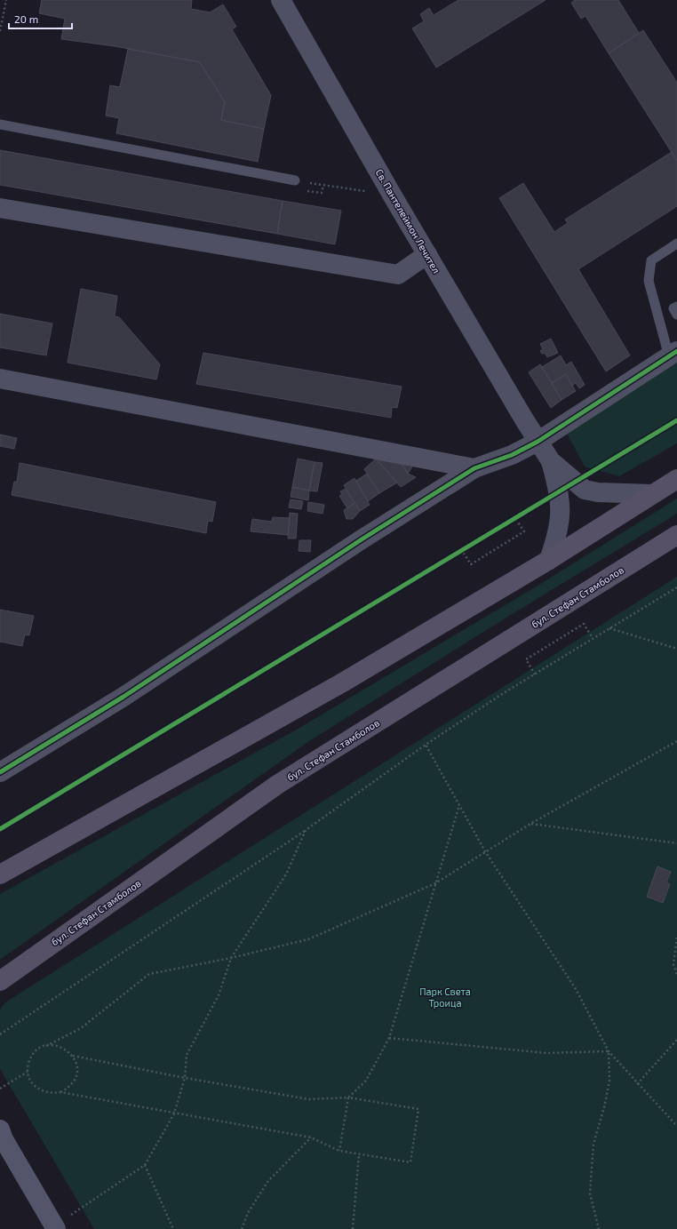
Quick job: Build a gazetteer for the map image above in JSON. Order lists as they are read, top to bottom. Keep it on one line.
{"streets":{"main road":["бул. Стефан Стамболов"],"street":["Св. Пантелеймон Лечител"]},"parks":["Парк Света Троица"],"scale_bar":"20 m"}
